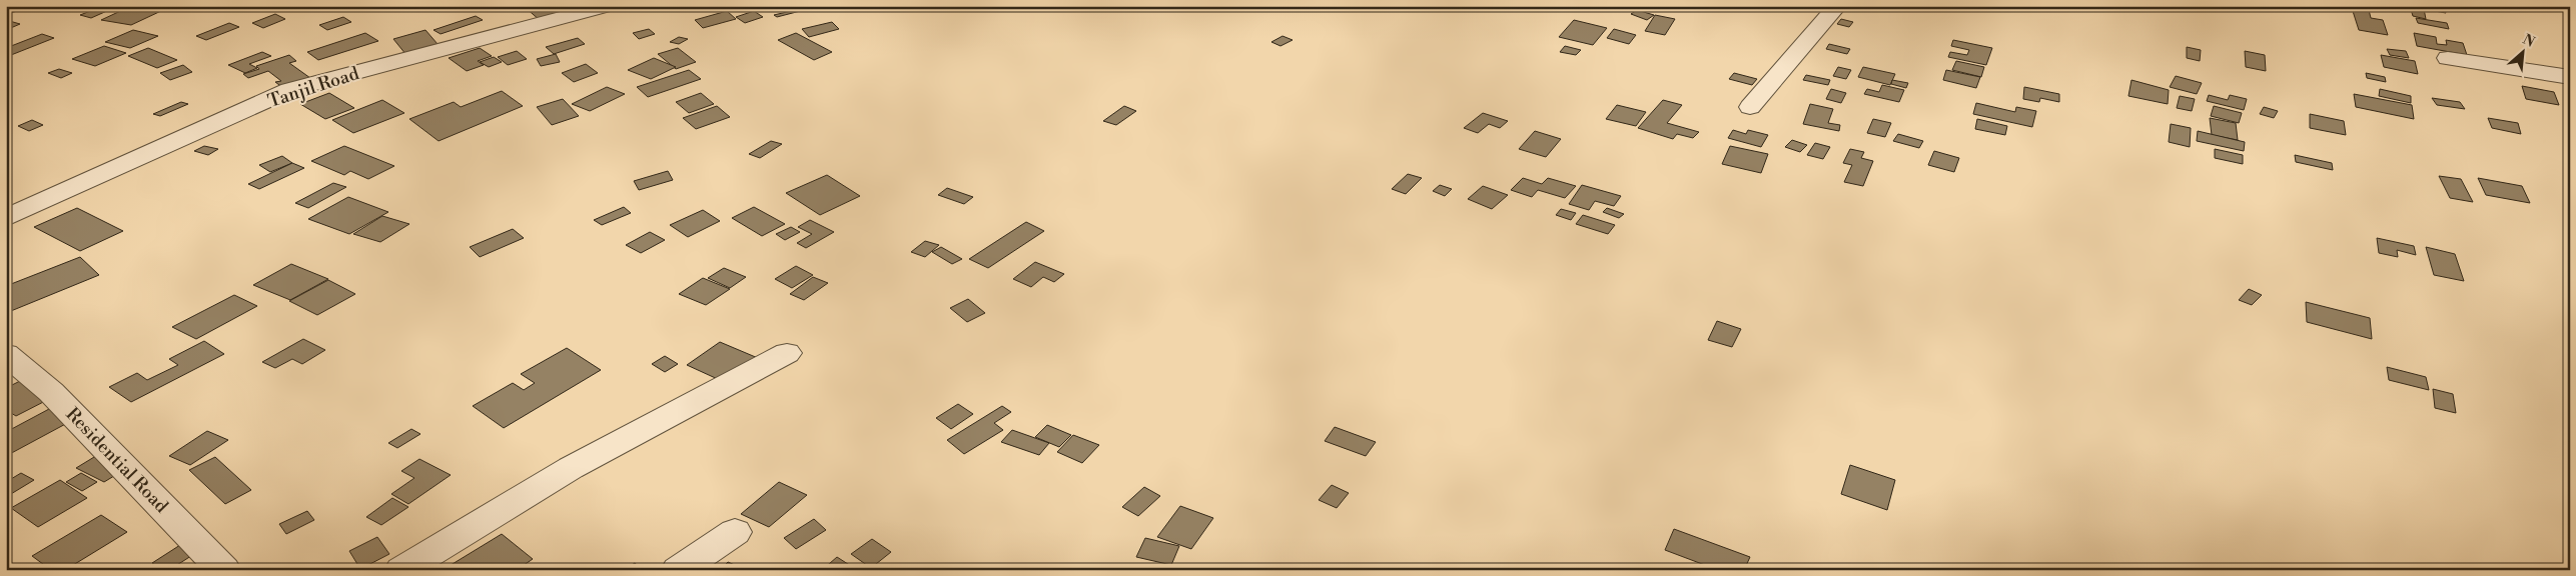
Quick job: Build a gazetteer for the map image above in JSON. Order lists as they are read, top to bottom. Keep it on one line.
{"streets":{"street":["Tanjil Road","Residential Road"]},"north":"top right"}
